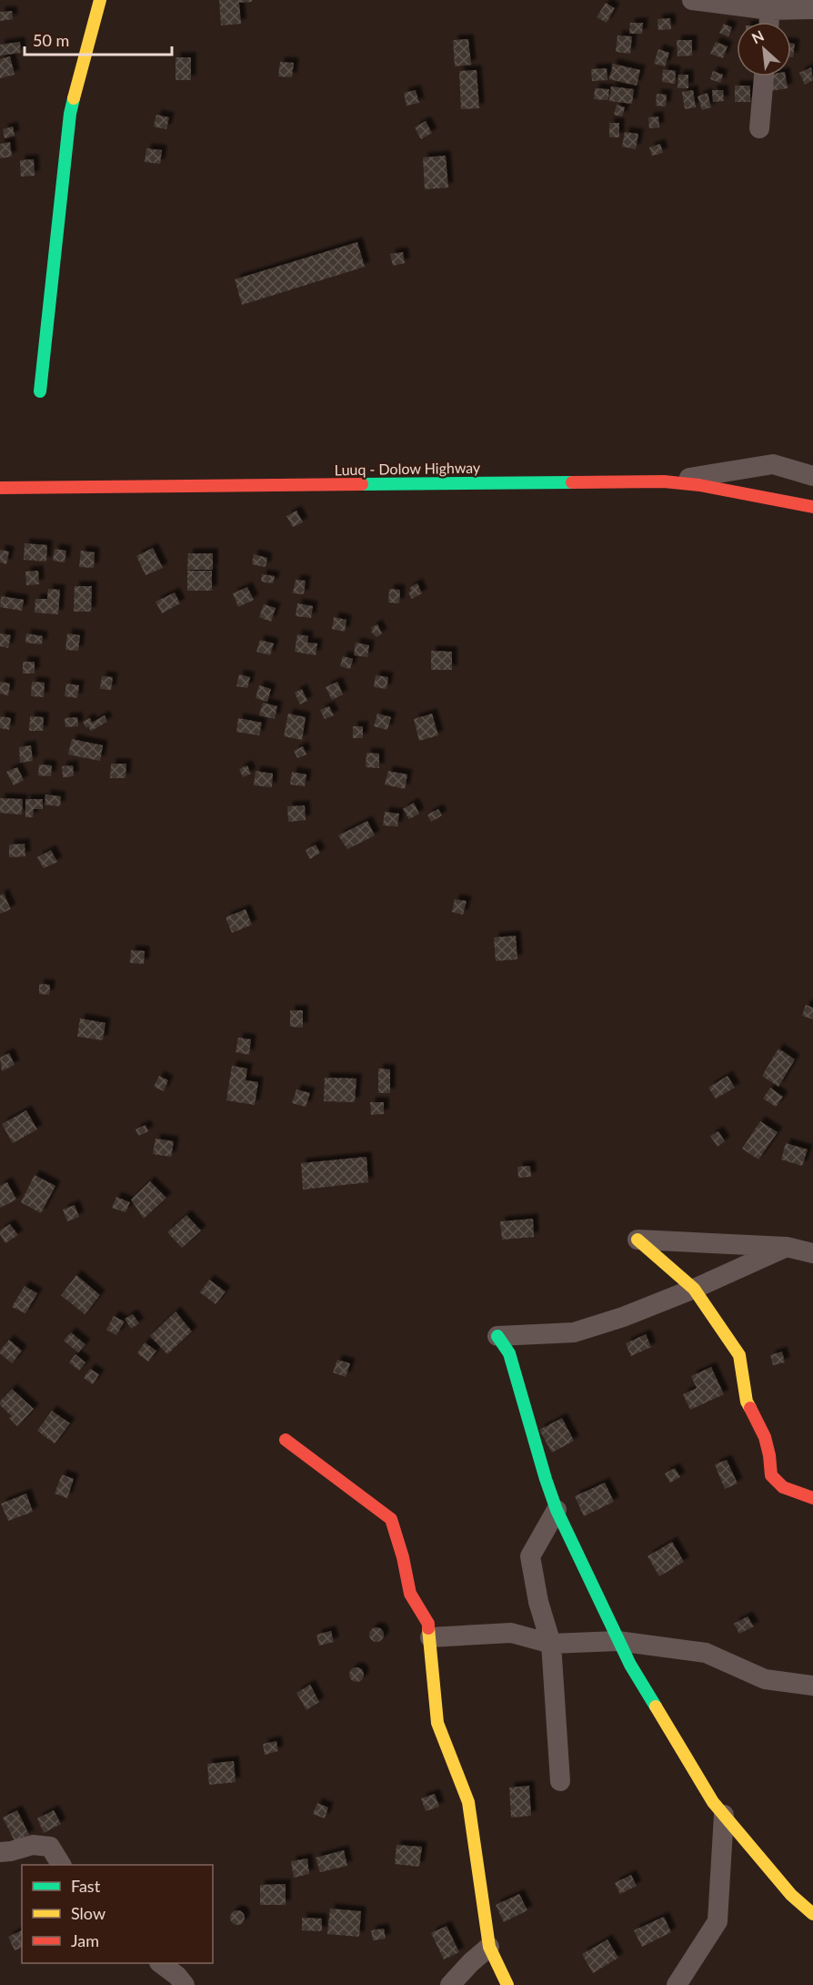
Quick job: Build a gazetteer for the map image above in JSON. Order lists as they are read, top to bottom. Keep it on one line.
{"streets":{"street":["Luuq - Dolow Highway"]},"legend":["Fast","Slow","Jam"],"scale_bar":"50 m","north":"top left"}
